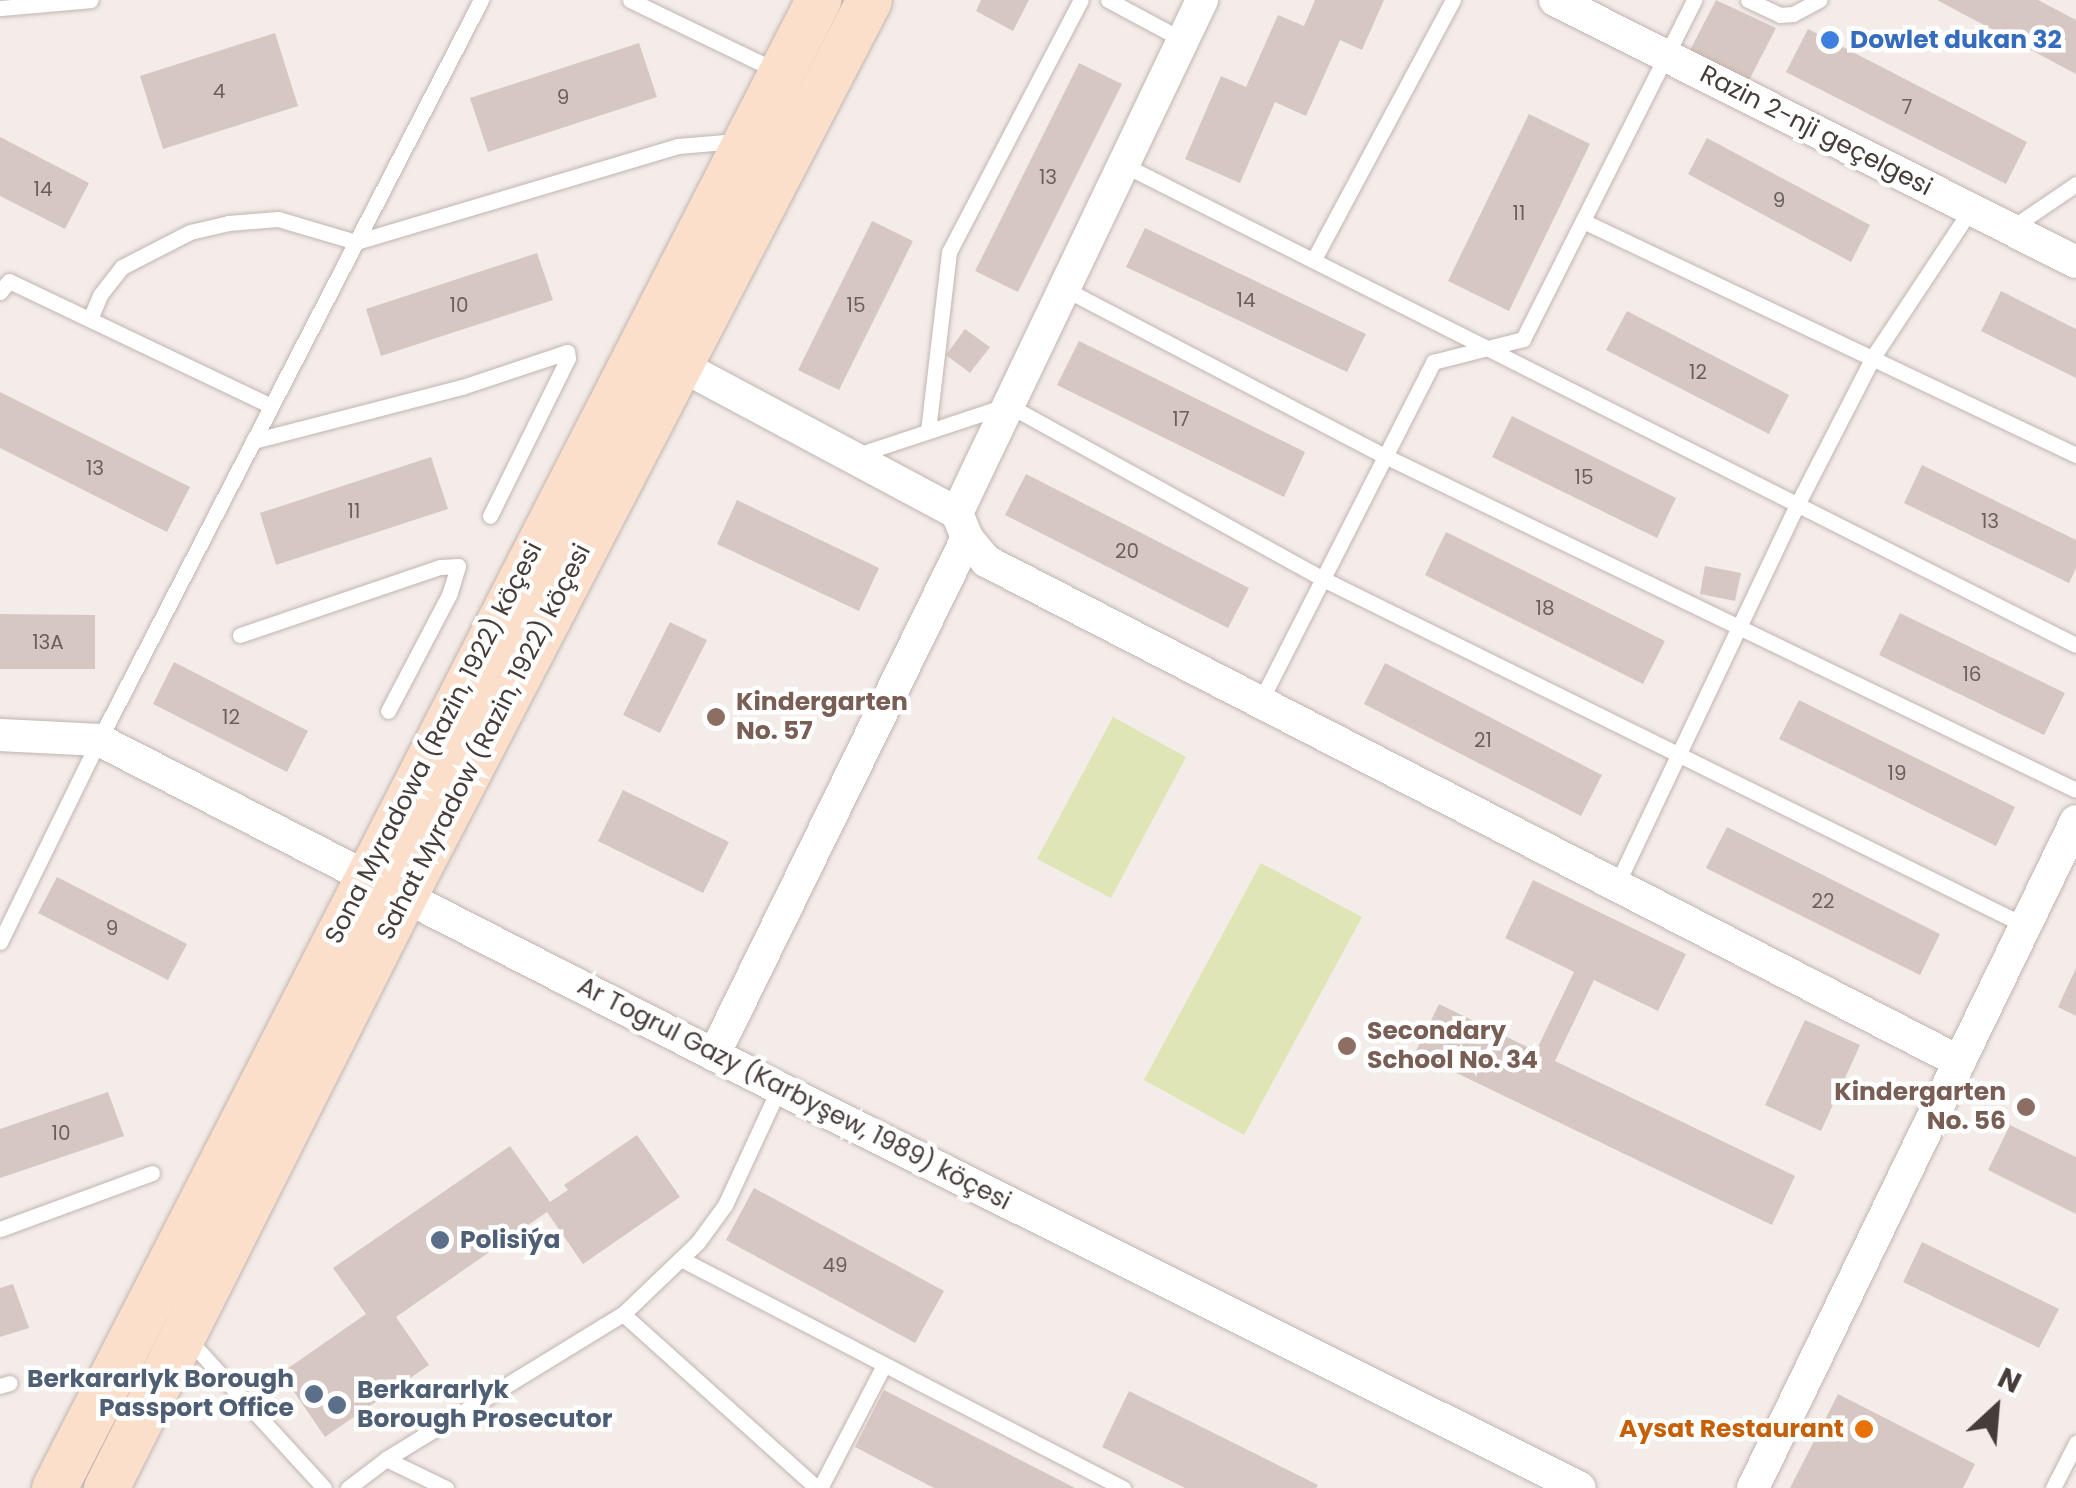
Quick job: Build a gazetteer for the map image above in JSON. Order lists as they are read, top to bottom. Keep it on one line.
{"streets":{"main road":["Sahat Myradow (Razin, 1922) köçesi","Sona Myradowa (Razin, 1922) köçesi"],"street":["Razin 2-nji geçelgesi","Ar Togrul Gazy (Karbyşew, 1989) köçesi"]},"crossings":[["Sahat Myradow (Razin, 1922) köçesi","Ar Togrul Gazy (Karbyşew, 1989) köçesi"],["Sona Myradowa (Razin, 1922) köçesi","Ar Togrul Gazy (Karbyşew, 1989) köçesi"]],"places":["Dowlet dukan 32","Kindergarten No. 57","Secondary School No. 34","Kindergarten No. 56","Polisiýa","Berkararlyk Borough Passport Office","Berkararlyk Borough Prosecutor","Aysat Restaurant"],"house_numbers":["4","9","7","13","14","9","11","14","10","15","12","17","13","15","11","13","20","18","13A","16","12","21","19","22","9","10","49"],"north":"top right"}
